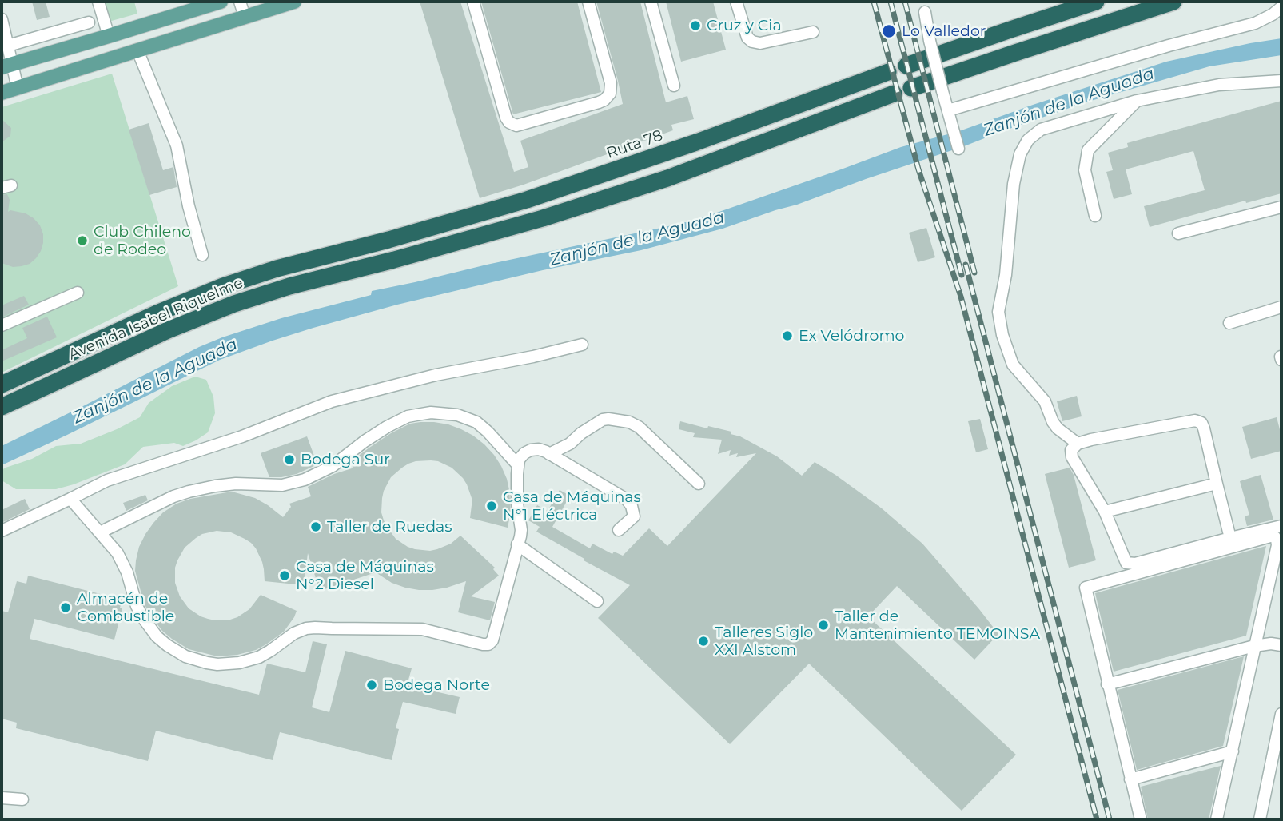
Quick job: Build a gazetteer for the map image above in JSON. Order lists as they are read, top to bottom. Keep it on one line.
{"streets":{"highway":["Ruta 78","Avenida Isabel Riquelme"]},"crossings":[["Ruta 78","Avenida Isabel Riquelme"]],"water":["Zanjón de la Aguada"],"places":["Cruz y Cia","Lo Valledor","Club Chileno de Rodeo","Ex Velódromo","Bodega Sur","Casa de Máquinas N°1 Eléctrica","Taller de Ruedas","Casa de Máquinas N°2 Diesel","Almacén de Combustible","Taller de Mantenimiento TEMOINSA","Talleres Siglo XXI Alstom","Bodega Norte"]}
